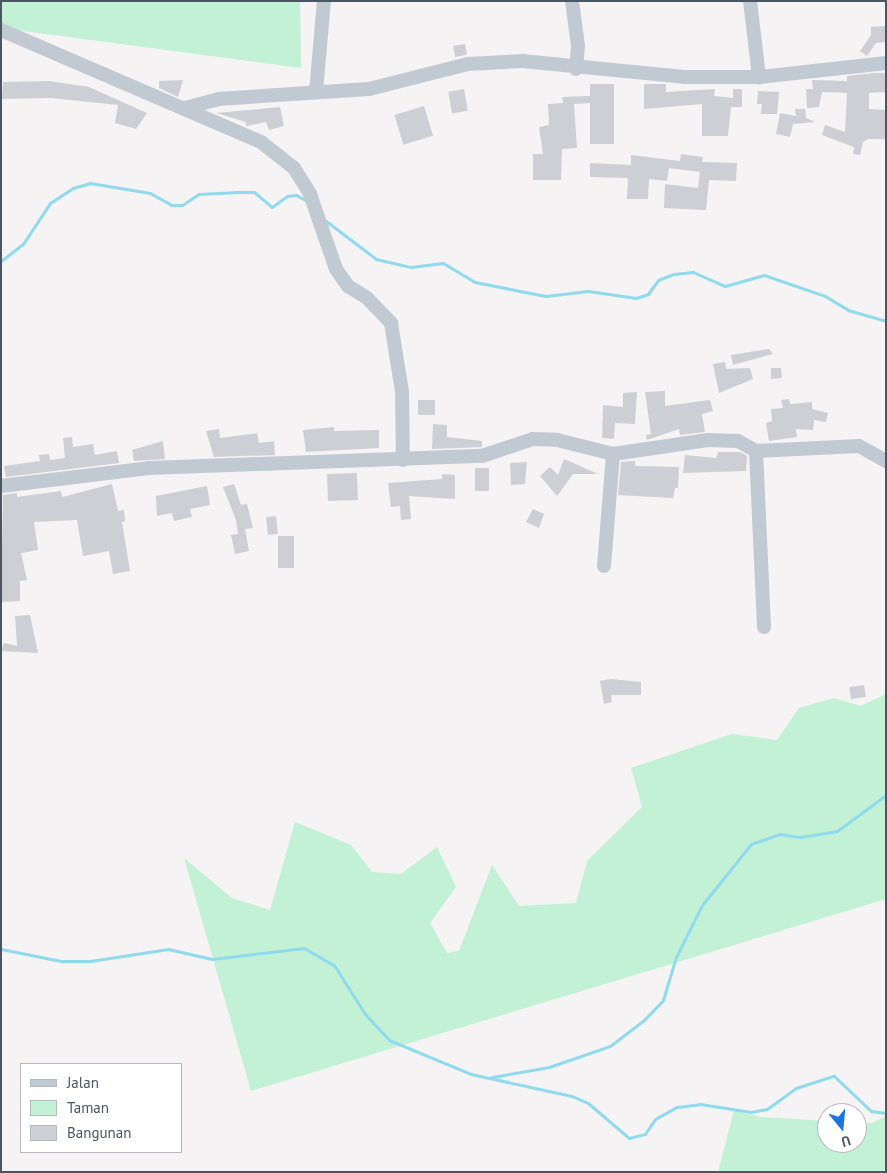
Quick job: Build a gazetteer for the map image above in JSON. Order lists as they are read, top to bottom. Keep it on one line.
{"legend":["Jalan","Taman","Bangunan"],"north":"bottom"}
